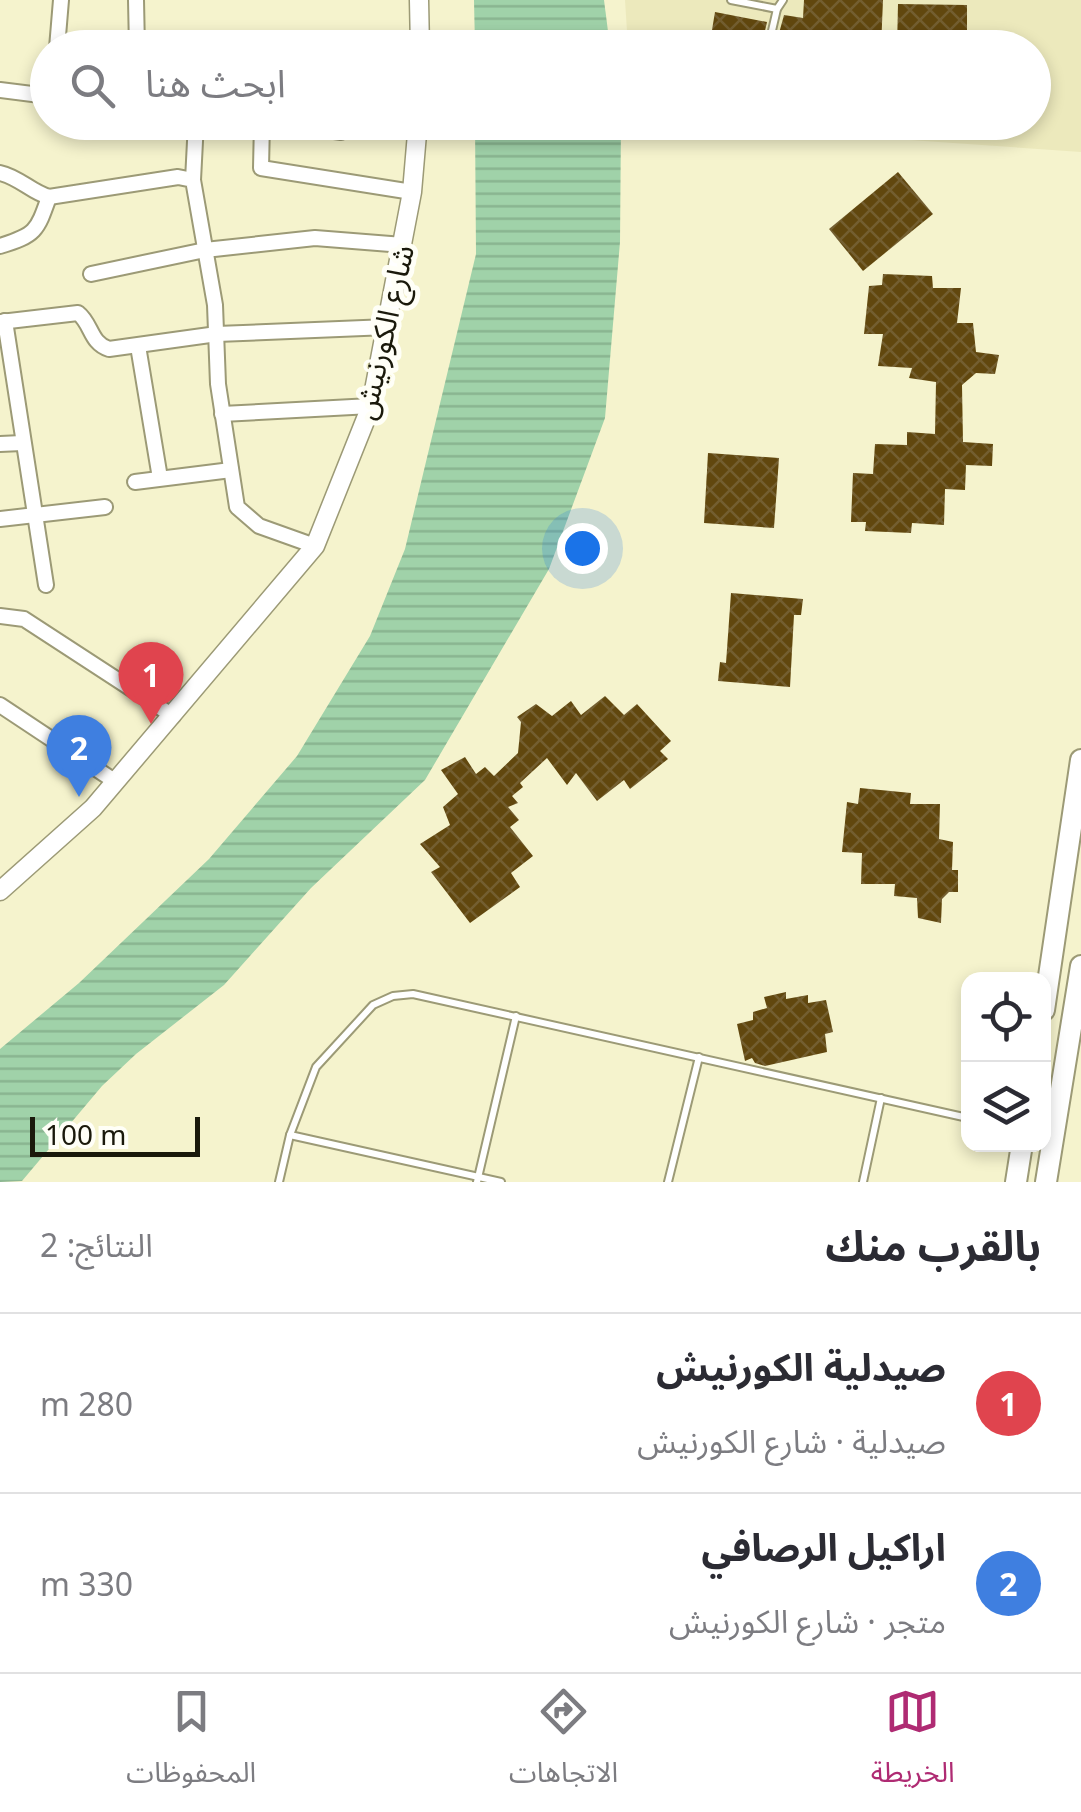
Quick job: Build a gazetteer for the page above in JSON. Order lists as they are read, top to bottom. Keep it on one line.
{"streets":{"street":["شارع الكورنيش"]},"scale_bar":"100 m","page":{"search":"ابحث هنا","pins":["1","2"],"scale":"100 m","heading":["بالقرب منك","النتائج: 2"],"list":[{"mark":"1","name":"صيدلية الكورنيش","note":"صيدلية · شارع الكورنيش","value":"280 m"},{"mark":"2","name":"اراكيل الرصافي","note":"متجر · شارع الكورنيش","value":"330 m"}],"nav":["الخريطة","الاتجاهات","المحفوظات"]}}
